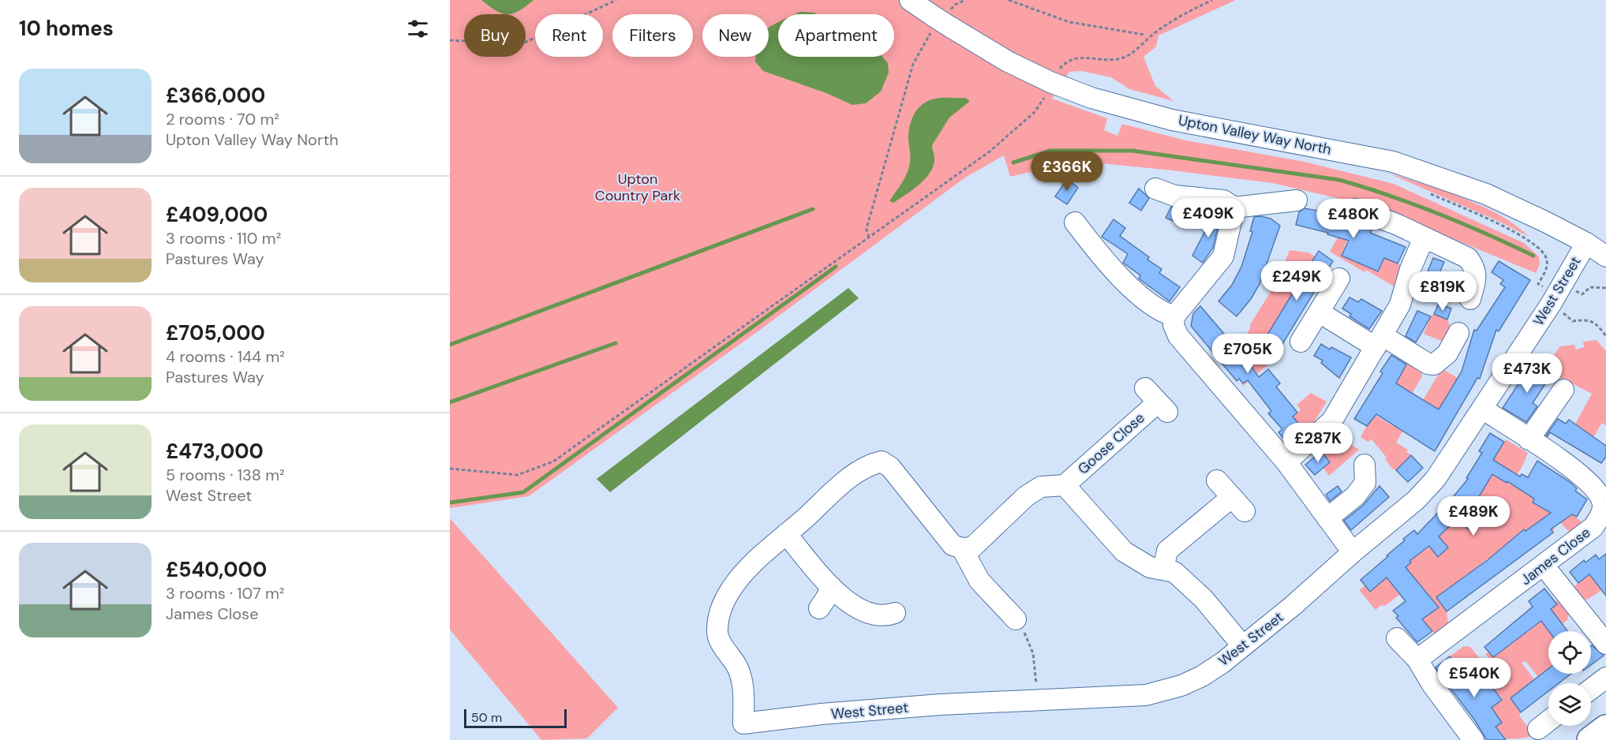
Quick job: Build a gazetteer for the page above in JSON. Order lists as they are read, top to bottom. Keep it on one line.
{"streets":{"street":["Upton Valley Way North","West Street","Goose Close","James Close"]},"crossings":[["Upton Valley Way North","West Street"],["West Street","James Close"]],"parks":["Upton Country Park"],"scale_bar":"50 m","page":{"heading":"10 homes","chip":["Buy","Rent","Filters","New","Apartment"],"list":[{"name":"£366,000","note":"2 rooms · 70 m² · Upton Valley Way North"},{"name":"£409,000","note":"3 rooms · 110 m² · Pastures Way"},{"name":"£705,000","note":"4 rooms · 144 m² · Pastures Way"},{"name":"£473,000","note":"5 rooms · 138 m² · West Street"},{"name":"£540,000","note":"3 rooms · 107 m² · James Close"}],"price":["£366K","£409K","£480K","£249K","£819K","£705K","£473K","£287K","£489K","£540K"],"scale":"50 m"}}
